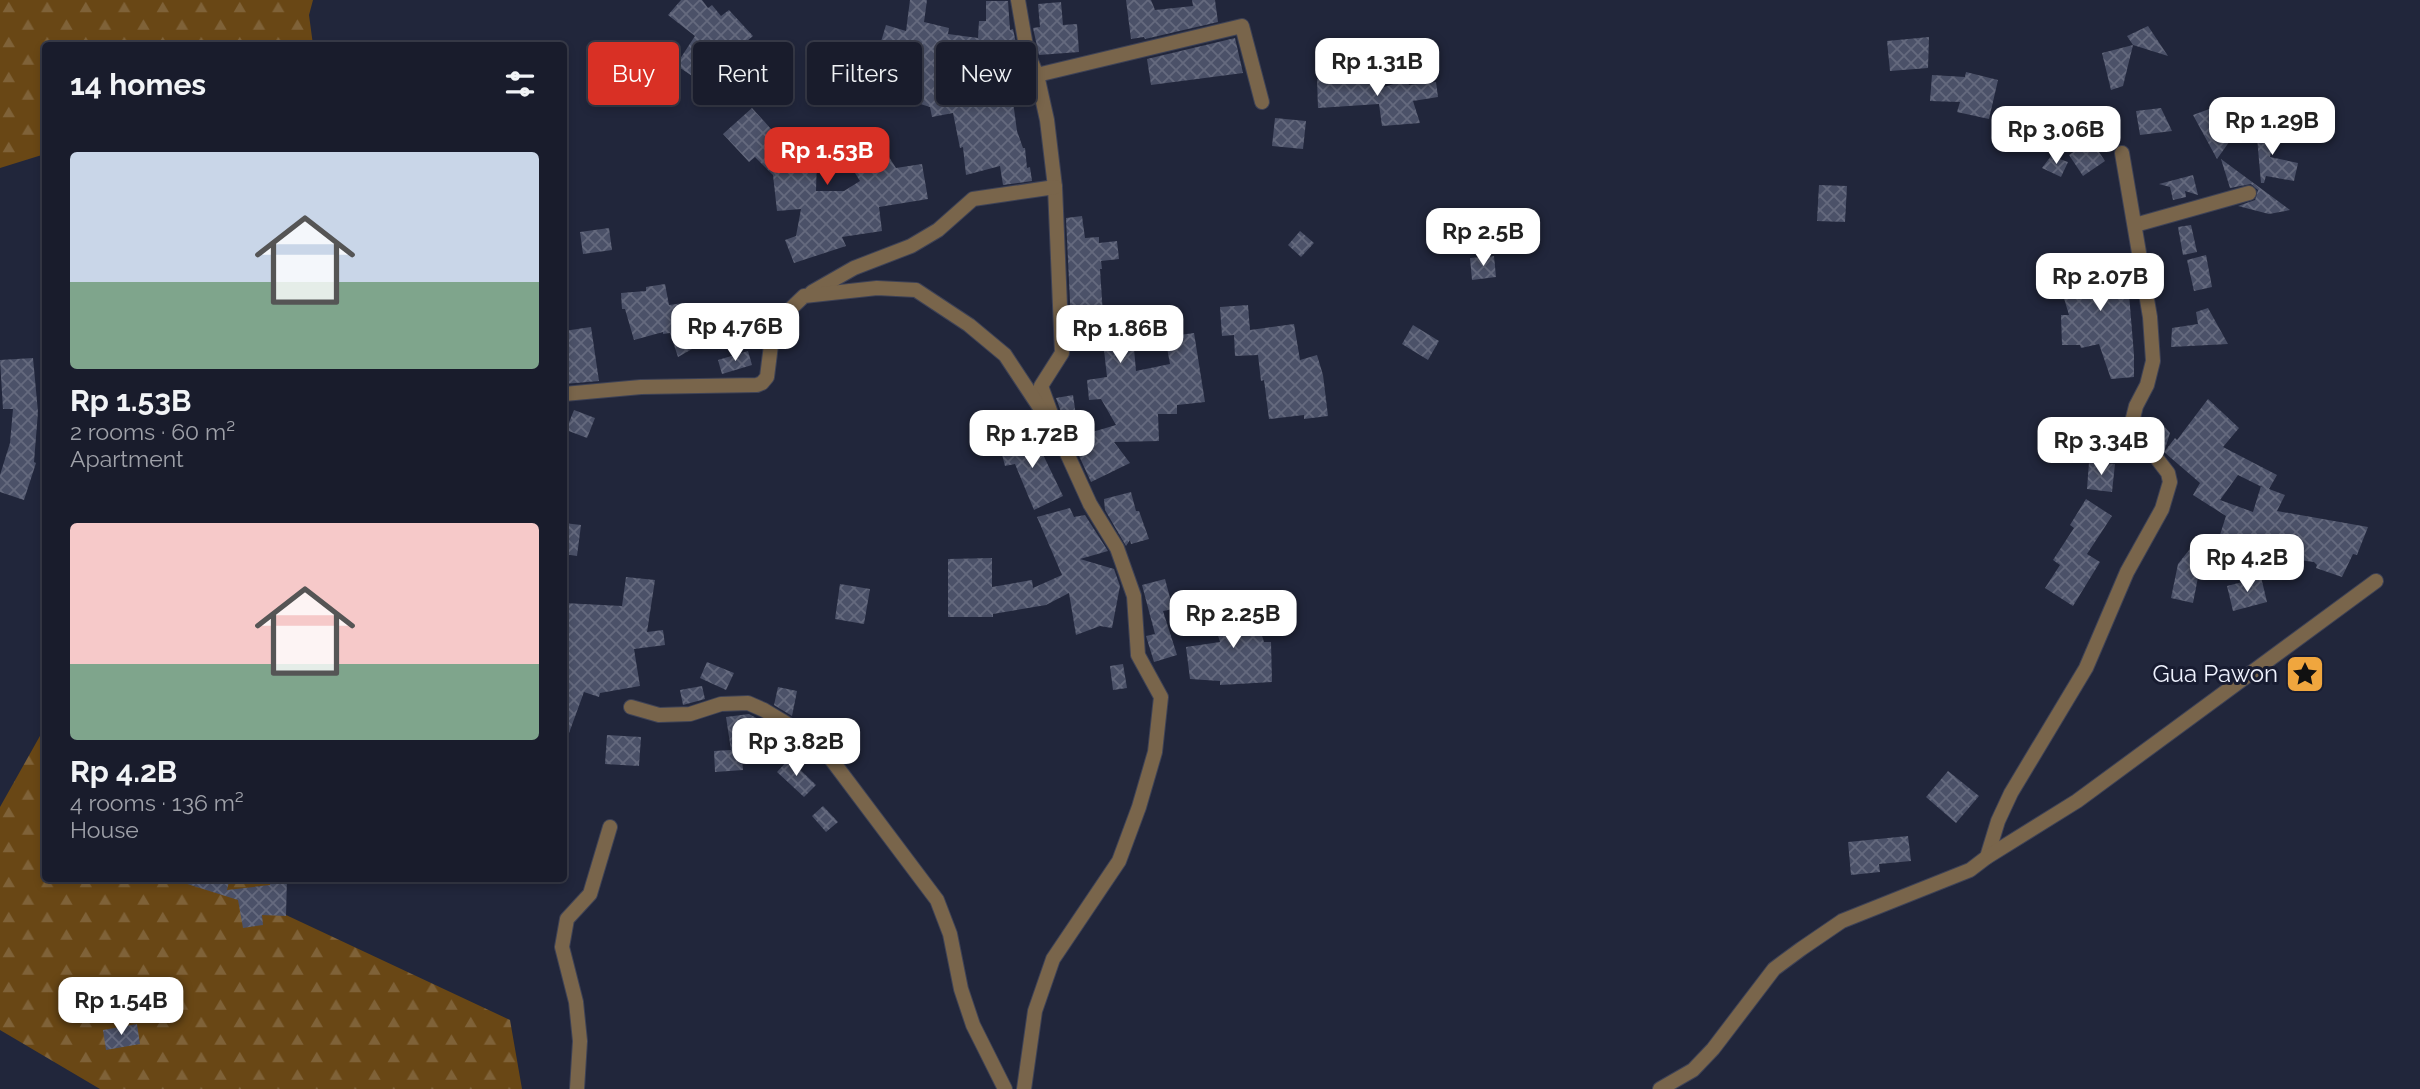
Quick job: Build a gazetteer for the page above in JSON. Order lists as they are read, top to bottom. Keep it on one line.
{"places":{"place":["Gua Pawon"]},"page":{"price":["Rp 1.31B","Rp 1.29B","Rp 3.06B","Rp 1.53B","Rp 2.5B","Rp 2.07B","Rp 4.76B","Rp 1.86B","Rp 1.72B","Rp 3.34B","Rp 4.2B","Rp 2.25B","Rp 3.82B","Rp 1.54B"],"chip":["Buy","Rent","Filters","New"],"heading":"14 homes","list":[{"name":"Rp 1.53B","note":"2 rooms · 60 m² · Apartment"},{"name":"Rp 4.2B","note":"4 rooms · 136 m² · House"}]}}
